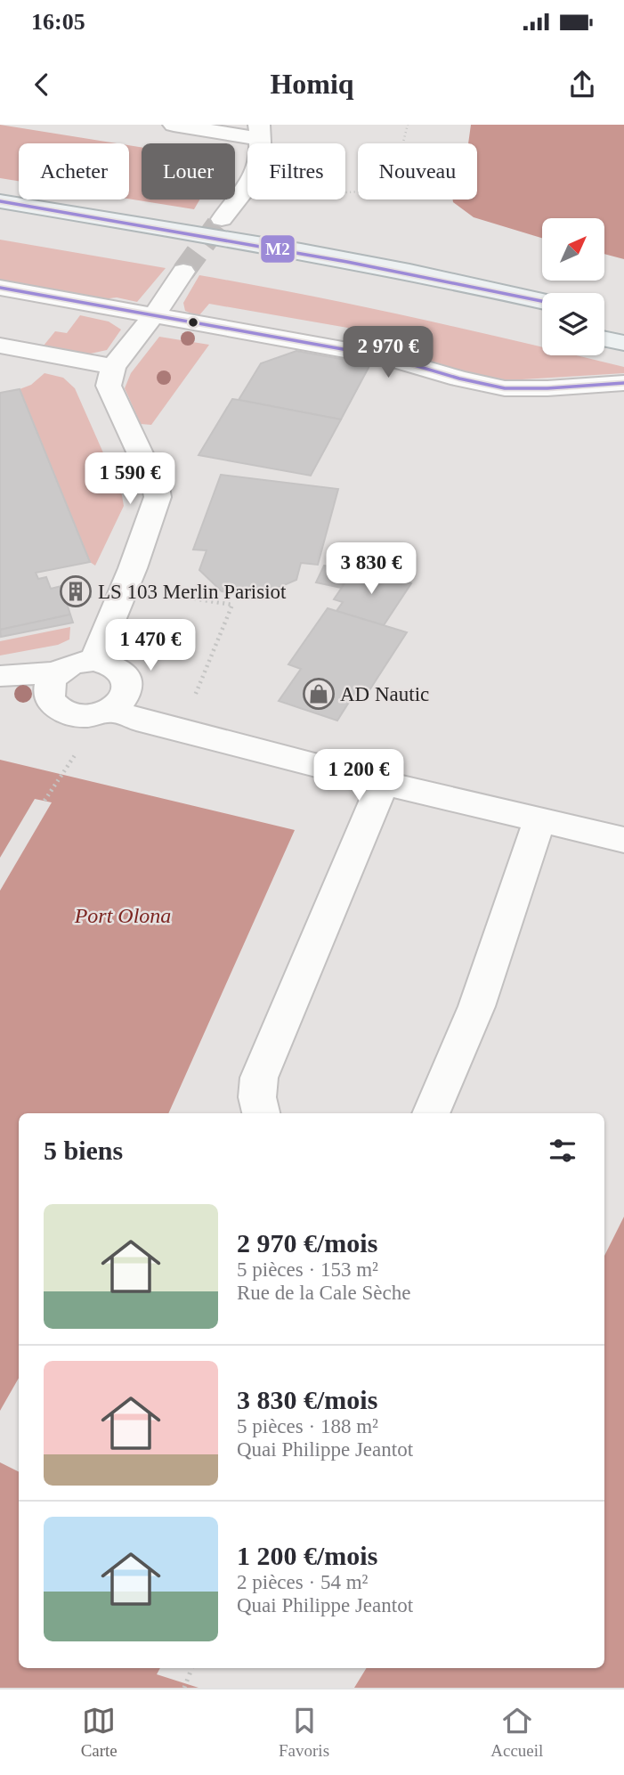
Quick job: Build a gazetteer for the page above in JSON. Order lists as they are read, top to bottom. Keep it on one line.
{"water":["Port Olona"],"places":{"building":["LS 103 Merlin Parisiot"],"shop":["AD Nautic"]},"lines":["transit line M2"],"north":"top right","page":{"status":"16:05","header":"Homiq","chip":["Acheter","Louer","Filtres","Nouveau"],"price":["2 970 €","1 590 €","3 830 €","1 470 €","1 200 €"],"heading":"5 biens","list":[{"name":"2 970 €/mois","note":"5 pièces · 153 m² · Rue de la Cale Sèche"},{"name":"3 830 €/mois","note":"5 pièces · 188 m² · Quai Philippe Jeantot"},{"name":"1 200 €/mois","note":"2 pièces · 54 m² · Quai Philippe Jeantot"}],"tabs":["Carte","Favoris","Accueil"]}}
